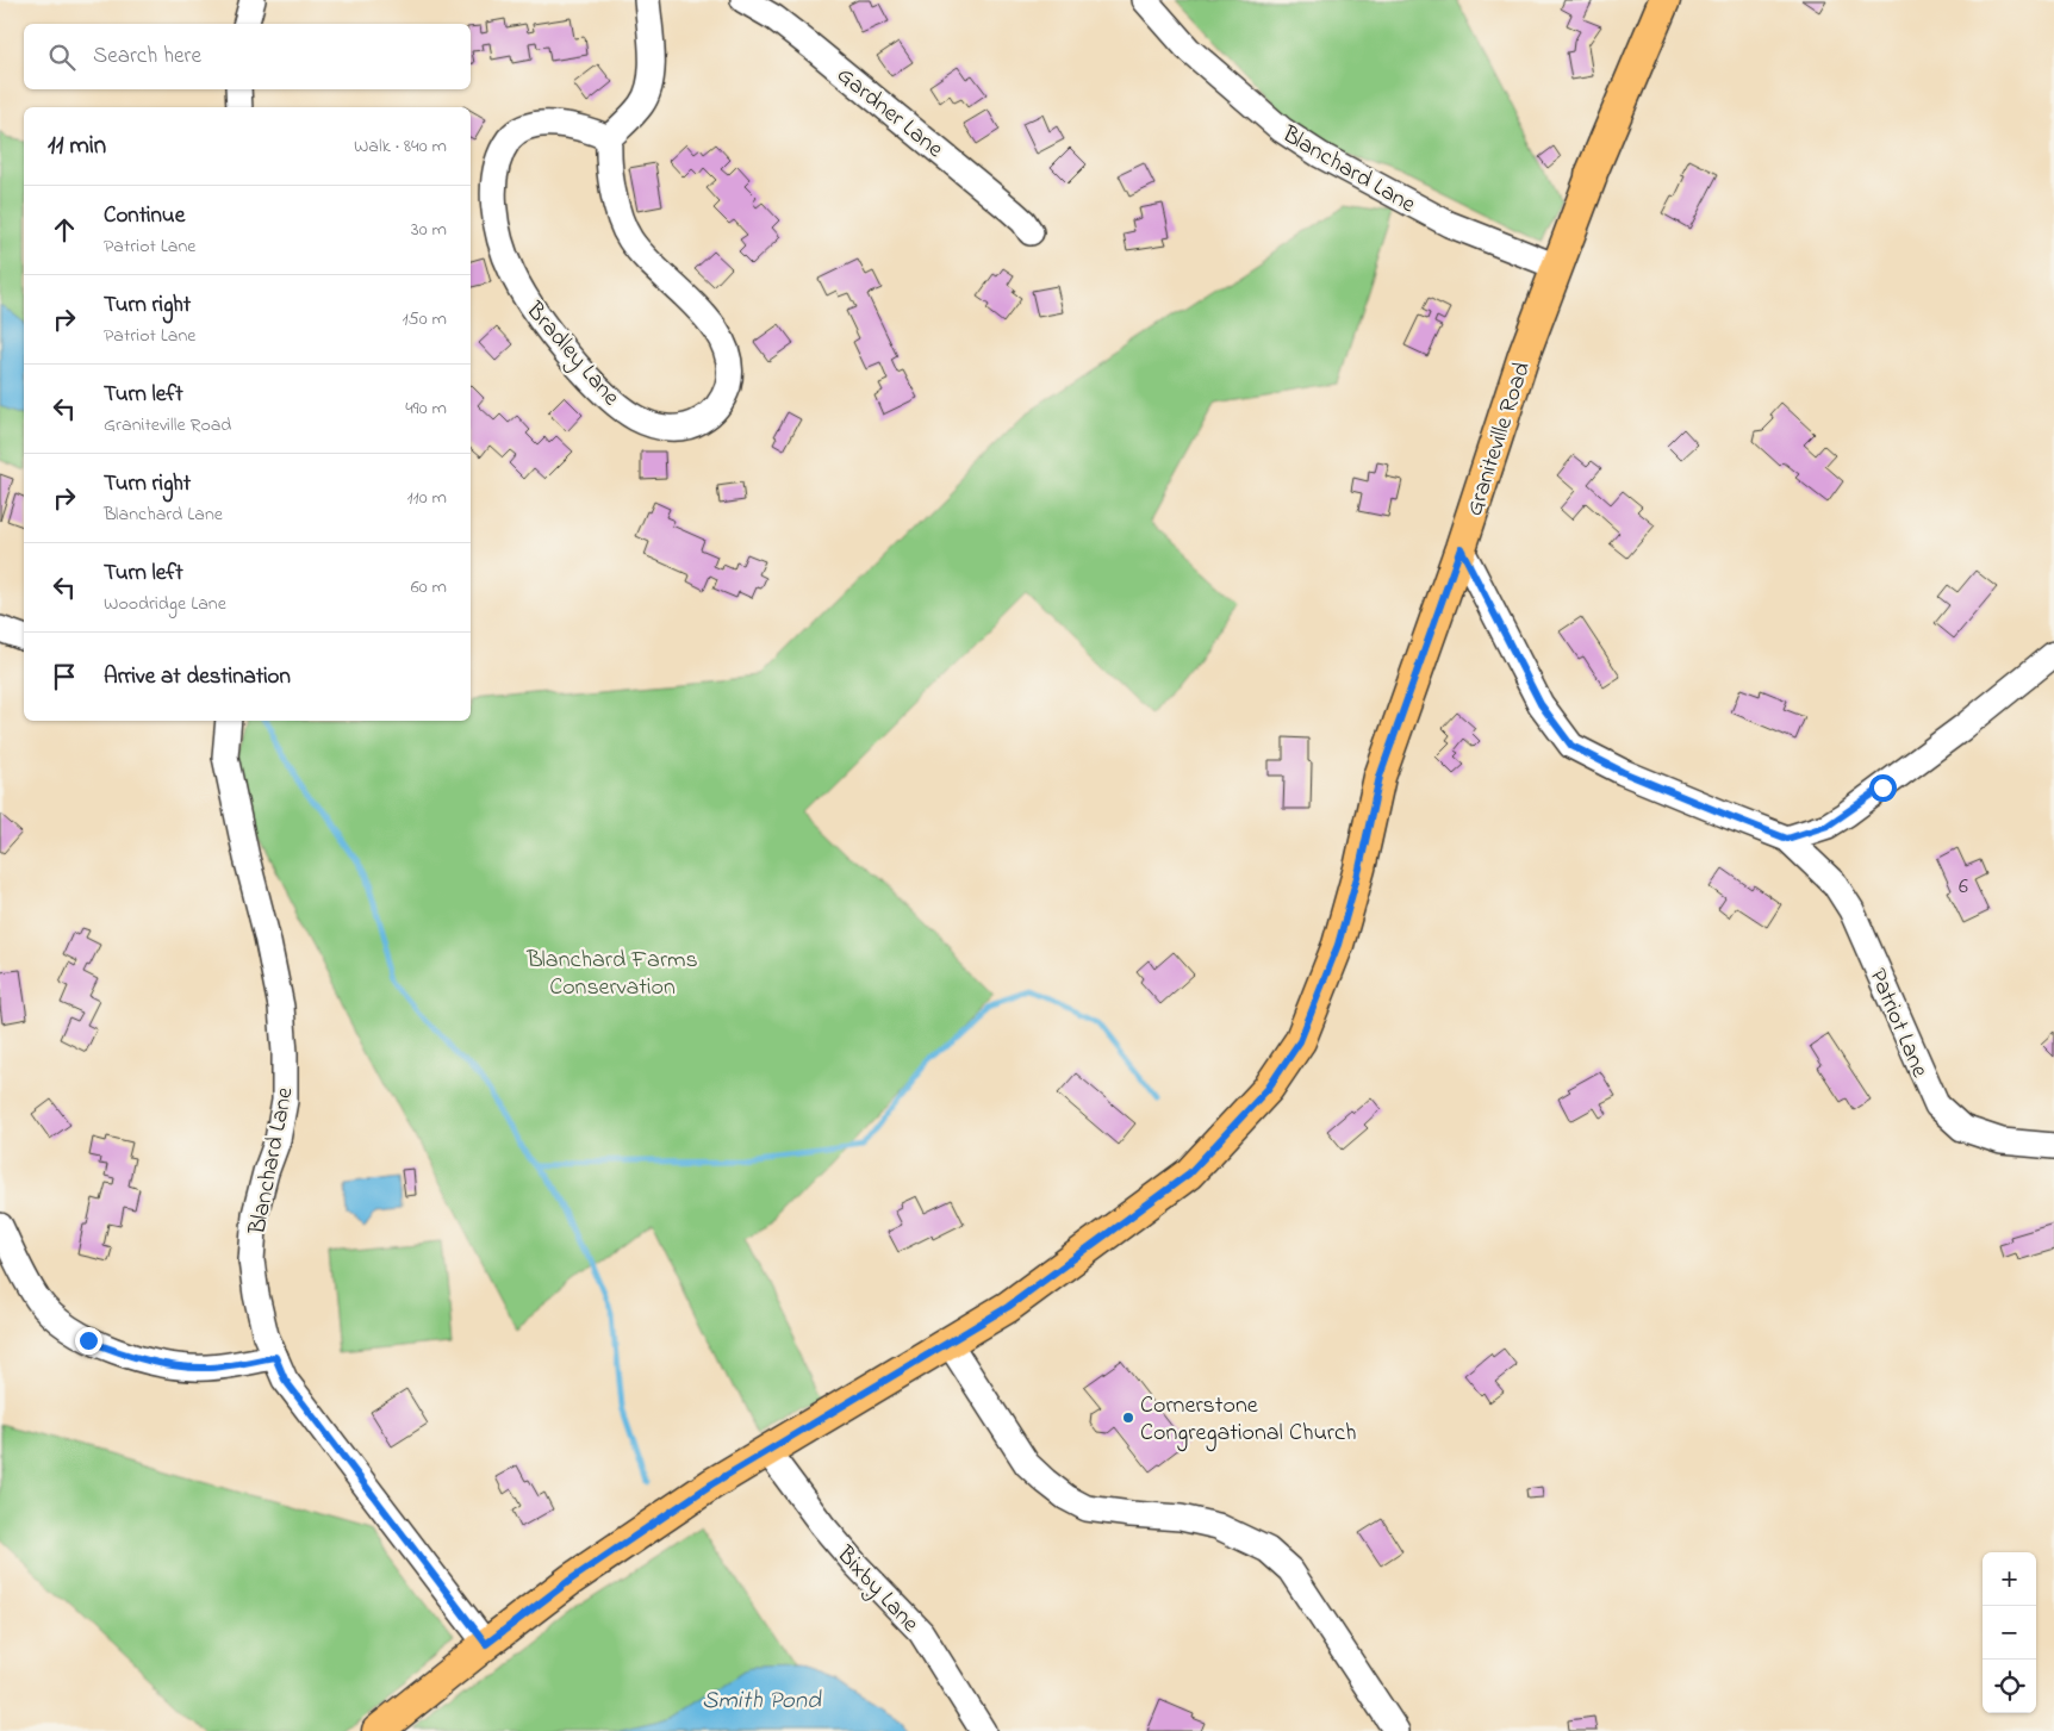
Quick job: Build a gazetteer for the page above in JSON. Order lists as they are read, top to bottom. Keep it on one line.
{"streets":{"main road":["Graniteville Road"],"street":["Gardner Lane","Blanchard Lane","Bradley Lane","Patriot Lane","Bixby Lane"]},"crossings":[["Blanchard Lane","Graniteville Road"],["Graniteville Road","Patriot Lane"],["Graniteville Road","Bixby Lane"]],"water":["Smith Pond"],"parks":["Blanchard Farms Conservation"],"places":["Cornerstone Congregational Church"],"house_numbers":["6"],"page":{"search":"Search here","heading":["11 min","Walk · 840 m"],"list":[["Continue","Patriot Lane","30 m"],["Turn right","Patriot Lane","150 m"],["Turn left","Graniteville Road","490 m"],["Turn right","Blanchard Lane","110 m"],["Turn left","Woodridge Lane","60 m"],"Arrive at destination"],"map_buttons":["+","−"]}}
